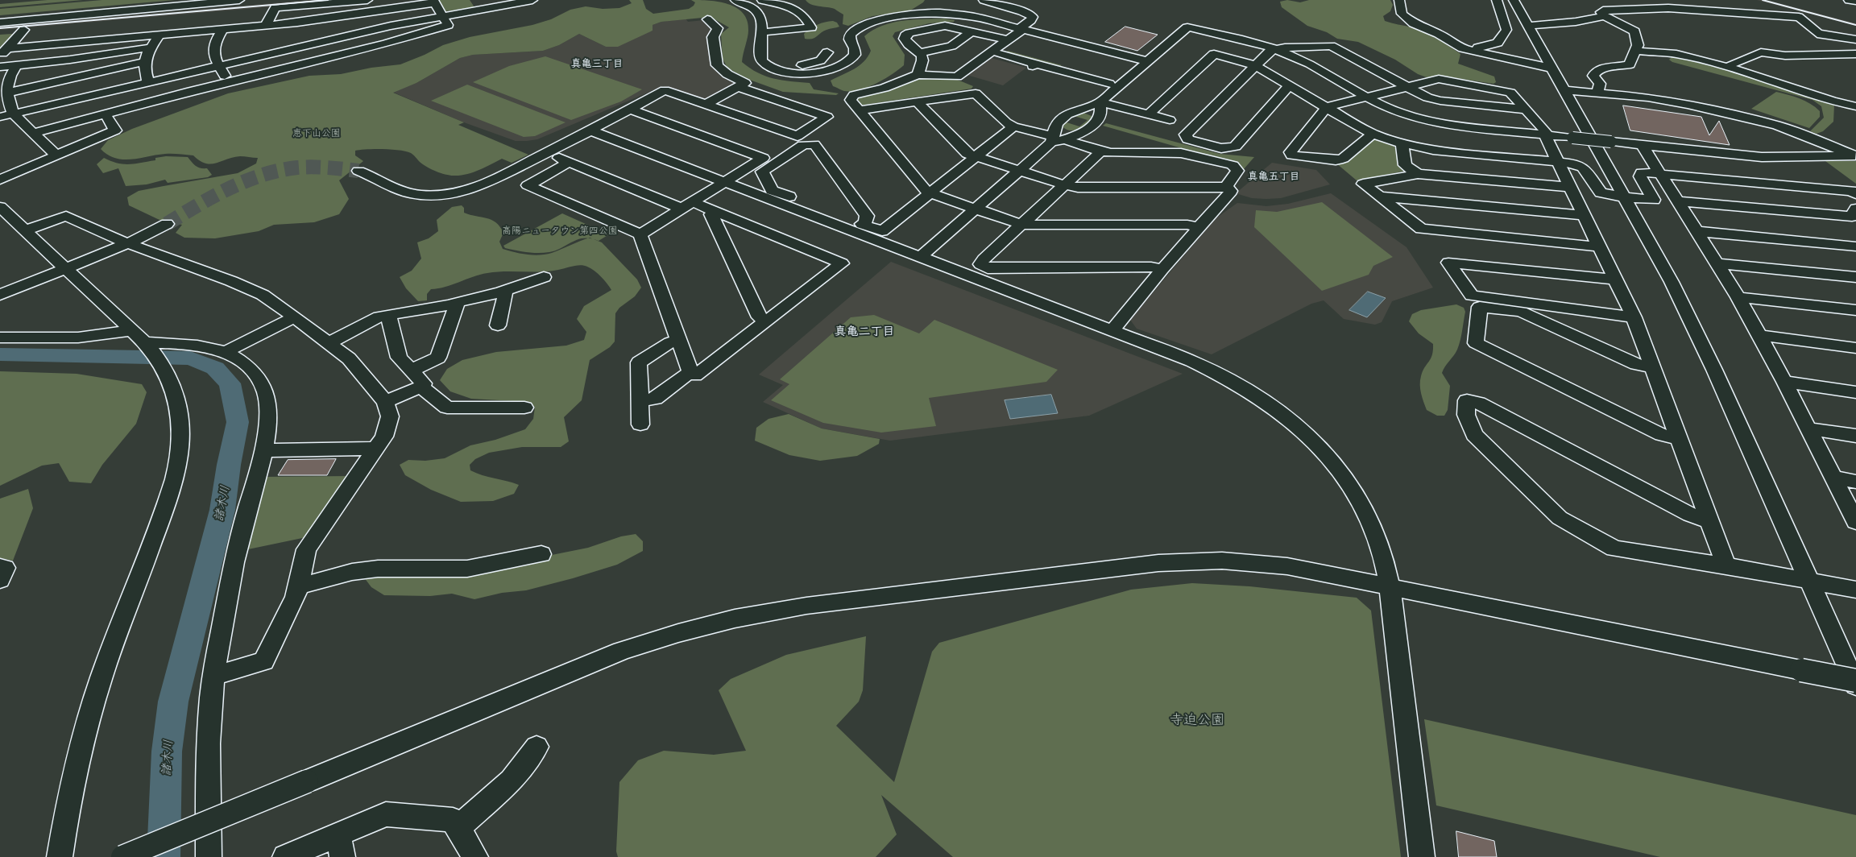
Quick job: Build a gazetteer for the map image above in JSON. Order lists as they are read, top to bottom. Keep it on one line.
{"districts":["真亀三丁目","真亀五丁目","真亀二丁目"],"water":["諸木川"],"parks":["恵下山公園","高陽ニュータウン第四公園","寺迫公園"]}
